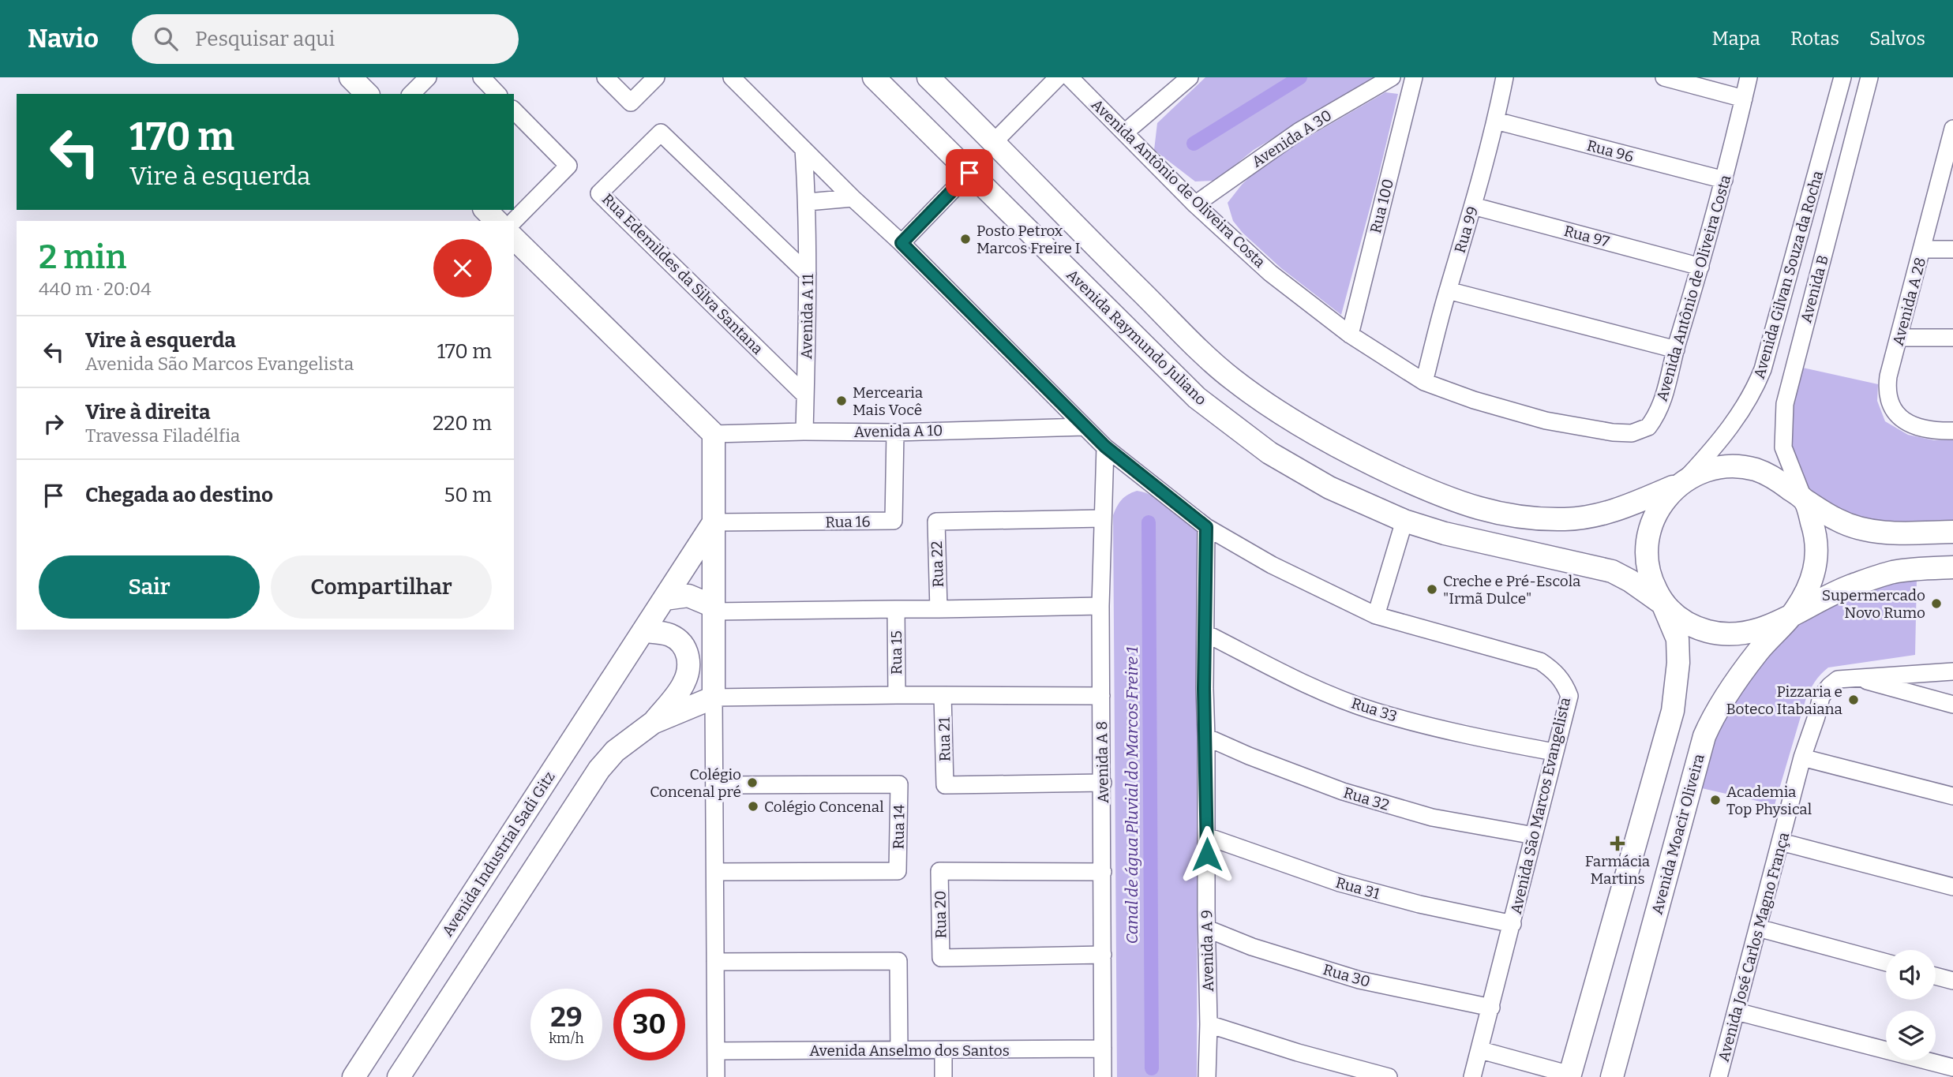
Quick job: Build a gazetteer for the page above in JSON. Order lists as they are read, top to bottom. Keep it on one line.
{"streets":{"main road":["Avenida Raymundo Juliano","Avenida Moacir Oliveira","Avenida Industrial Sadi Gitz"],"street":["Avenida A 30","Rua 96","Avenida Antônio de Oliveira Costa","Rua 100","Rua 99","Rua 97","Rua Edemildes da Silva Santana","Avenida Gilvan Souza da Rocha","Avenida B","Avenida A 28","Avenida A 11","Avenida A 10","Rua 16","Rua 22","Rua 15","Rua 33","Rua 21","Avenida A 8","Rua 32","Avenida São Marcos Evangelista","Rua 14","Rua 31","Rua 20","Avenida José Carlos Magno França","Avenida A 9","Rua 30","Avenida Anselmo dos Santos"]},"crossings":[["Avenida A 30","Avenida Antônio de Oliveira Costa"],["Rua 96","Avenida Antônio de Oliveira Costa"],["Rua 96","Rua 99"],["Avenida Antônio de Oliveira Costa","Rua 100"],["Avenida Antônio de Oliveira Costa","Rua 99"],["Avenida Antônio de Oliveira Costa","Rua 97"],["Rua 99","Rua 97"],["Rua Edemildes da Silva Santana","Avenida A 11"],["Avenida Gilvan Souza da Rocha","Avenida B"],["Avenida Gilvan Souza da Rocha","Avenida Raymundo Juliano"],["Avenida Gilvan Souza da Rocha","Avenida Moacir Oliveira"],["Avenida B","Avenida Raymundo Juliano"],["Avenida B","Avenida Moacir Oliveira"],["Avenida A 11","Avenida A 10"],["Avenida A 11","Avenida São Marcos Evangelista"],["Avenida Raymundo Juliano","Avenida Moacir Oliveira"],["Avenida A 10","Rua 16"],["Avenida A 10","Avenida São Marcos Evangelista"],["Rua 16","Avenida Industrial Sadi Gitz"],["Rua 22","Avenida A 8"],["Rua 33","Avenida São Marcos Evangelista"],["Rua 33","Avenida A 9"],["Rua 21","Avenida A 8"],["Avenida A 8","Avenida São Marcos Evangelista"],["Avenida A 8","Rua 20"],["Avenida A 8","Avenida Anselmo dos Santos"],["Rua 32","Avenida São Marcos Evangelista"],["Rua 32","Avenida A 9"],["Avenida São Marcos Evangelista","Rua 31"],["Avenida São Marcos Evangelista","Avenida A 9"],["Avenida São Marcos Evangelista","Rua 30"],["Rua 31","Avenida A 9"],["Avenida A 9","Rua 30"]],"water":["Canal de água Pluvial do Marcos Freire 1"],"places":{"other":["Posto Petrox Marcos Freire I","Mercearia Mais Você","Creche e Pré-Escola \"Irmã Dulce\"","Supermercado Novo Rumo","Pizzaria e Boteco Itabaiana","Colégio Concenal pré","Academia Top Physical","Colégio Concenal"],"health":["Farmácia Martins"]},"page":{"header":"Navio","search":"Pesquisar aqui","nav":["Mapa","Rotas","Salvos"],"turn":["170 m","Vire à esquerda"],"heading":["2 min","440 m · 20:04"],"list":[{"name":"Vire à esquerda","note":"Avenida São Marcos Evangelista","value":"170 m"},{"name":"Vire à direita","note":"Travessa Filadélfia","value":"220 m"},{"name":"Chegada ao destino","value":"50 m"}],"buttons":["Sair","Compartilhar"],"speed":"29 km/h","limit":"30"}}
